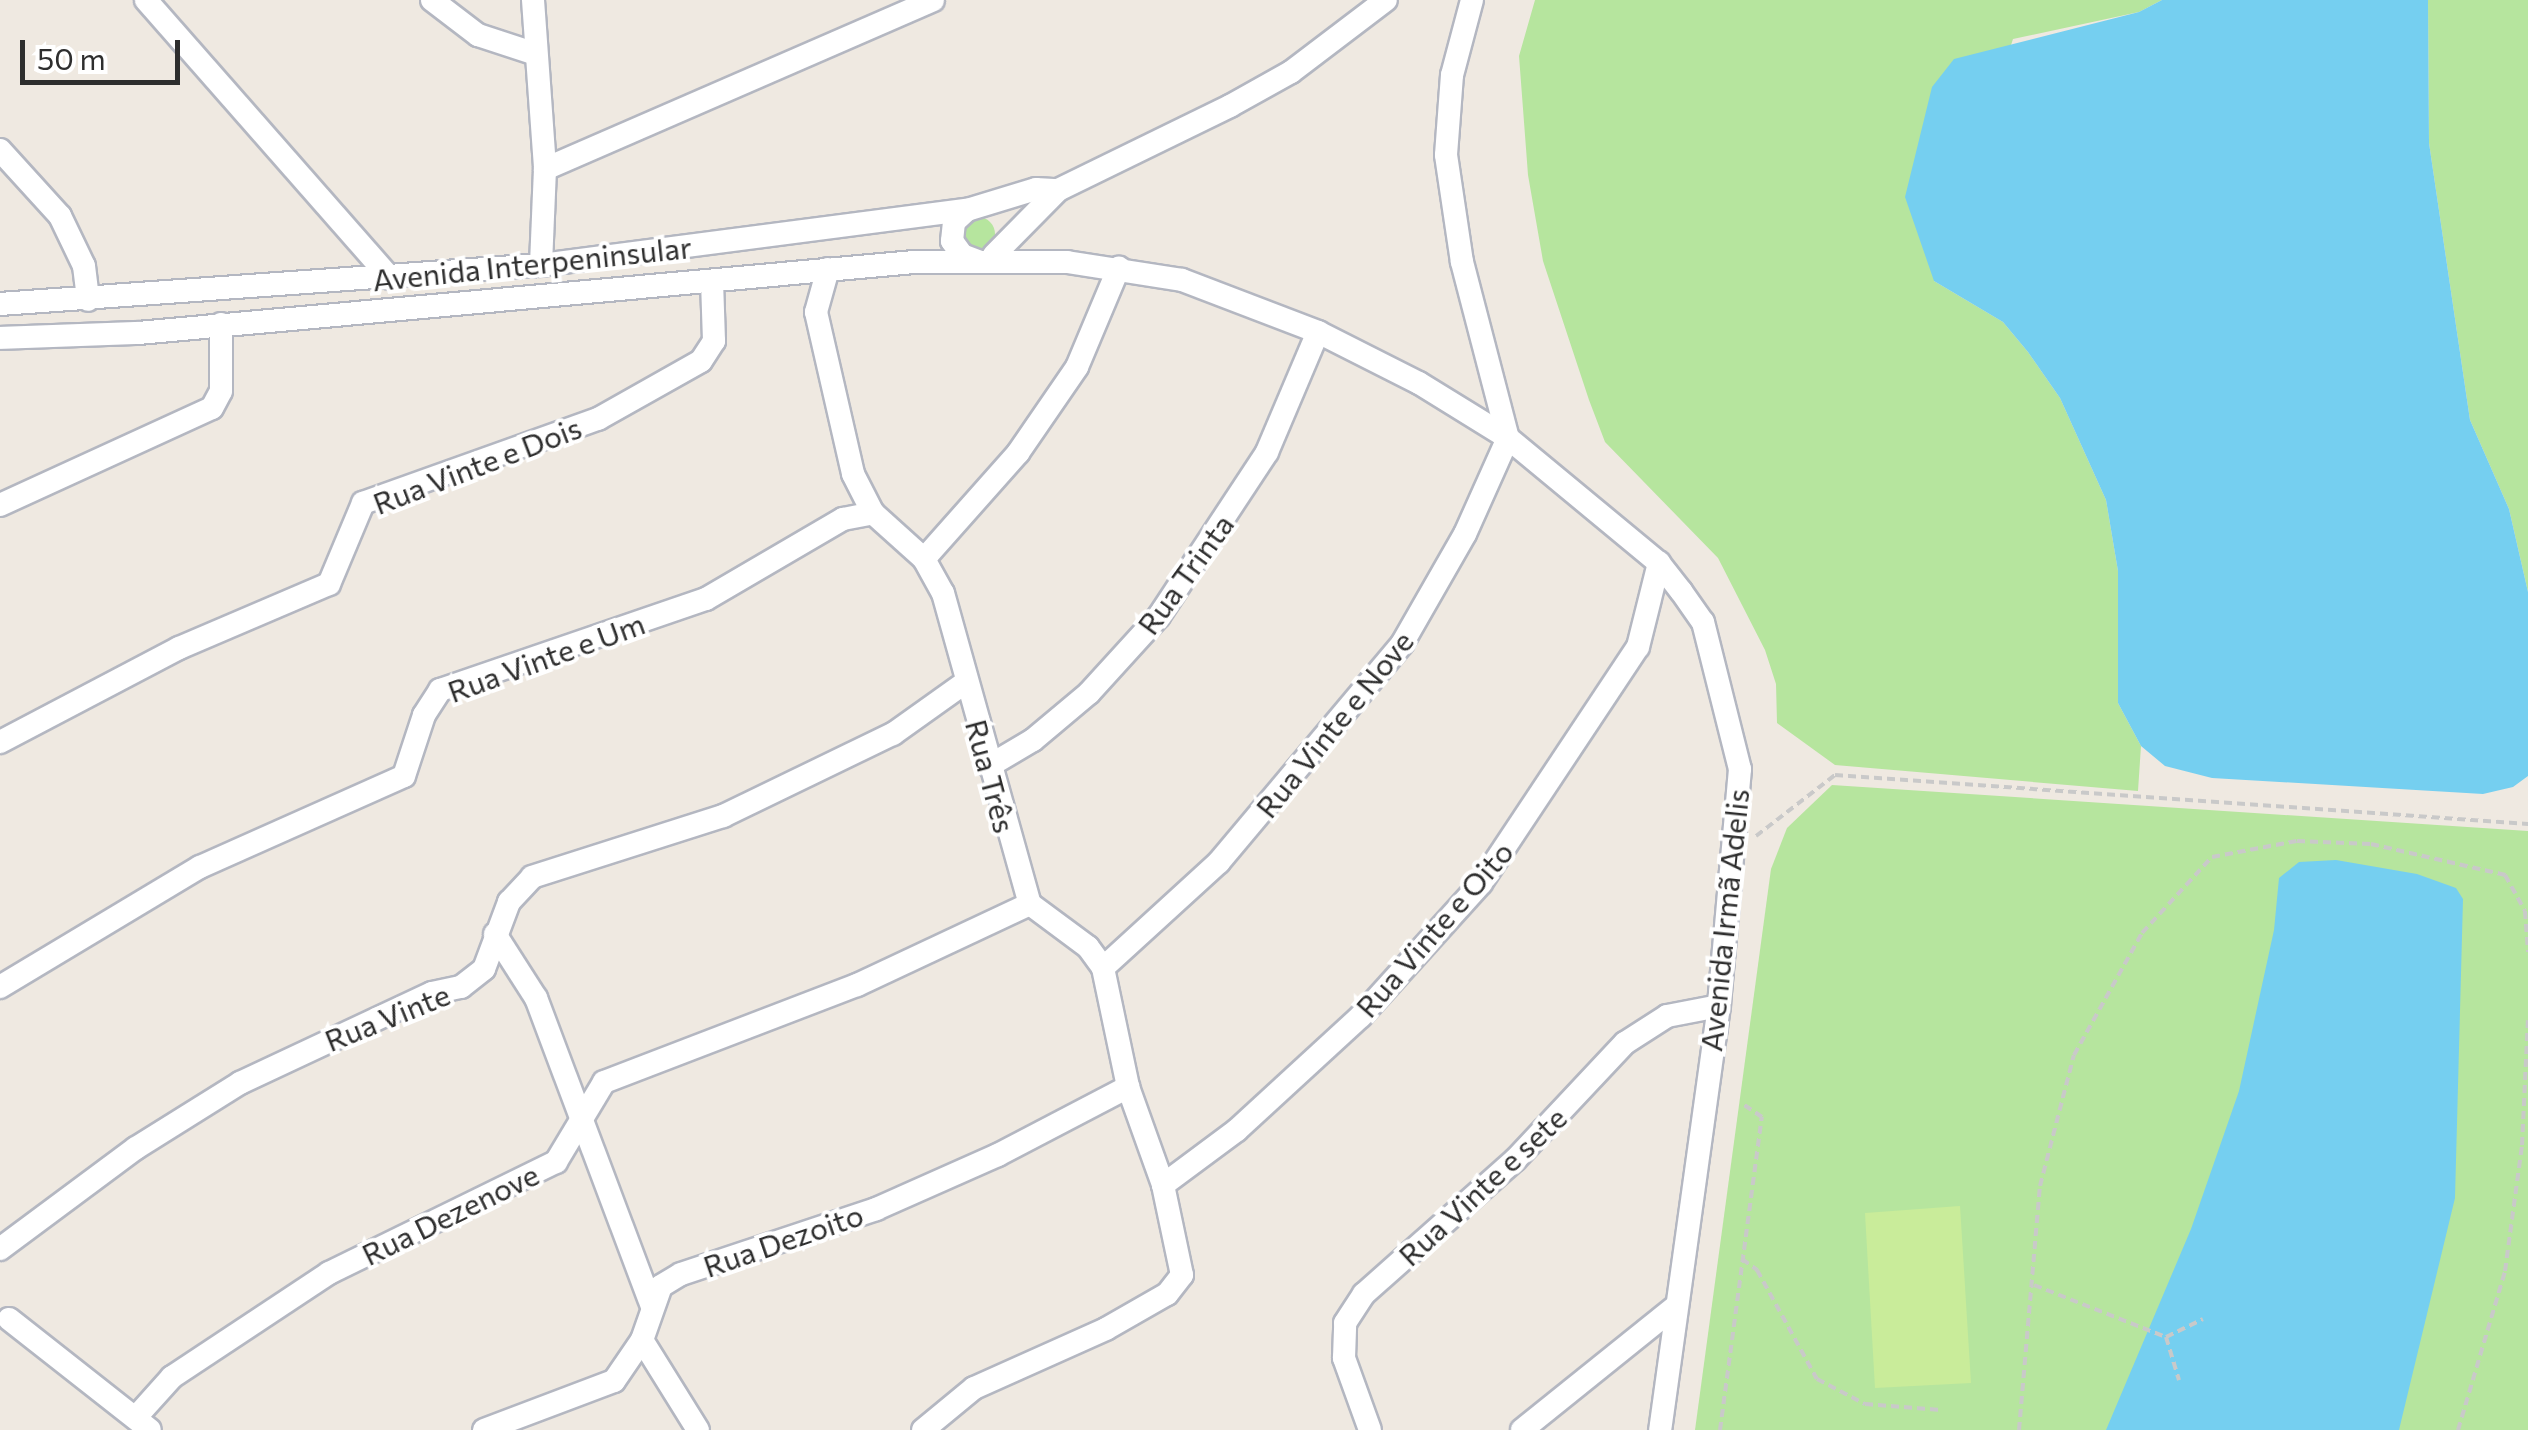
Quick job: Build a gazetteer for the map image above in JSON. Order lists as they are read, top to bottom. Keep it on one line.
{"streets":{"street":["Avenida Interpeninsular","Rua Vinte e Dois","Rua Trinta","Rua Vinte e Um","Rua Vinte e Nove","Rua Três","Avenida Irmã Adelis","Rua Vinte e Oito","Rua Vinte","Rua Vinte e sete","Rua Dezenove","Rua Dezoito"]},"crossings":[["Avenida Interpeninsular","Rua Vinte e Dois"],["Avenida Interpeninsular","Rua Três"],["Avenida Interpeninsular","Avenida Irmã Adelis"],["Rua Trinta","Rua Três"],["Rua Trinta","Avenida Irmã Adelis"],["Rua Vinte e Um","Rua Três"],["Rua Vinte e Nove","Avenida Irmã Adelis"],["Rua Três","Rua Vinte"],["Rua Três","Rua Dezenove"],["Avenida Irmã Adelis","Rua Vinte e Oito"],["Avenida Irmã Adelis","Rua Vinte e sete"]],"scale_bar":"50 m"}
